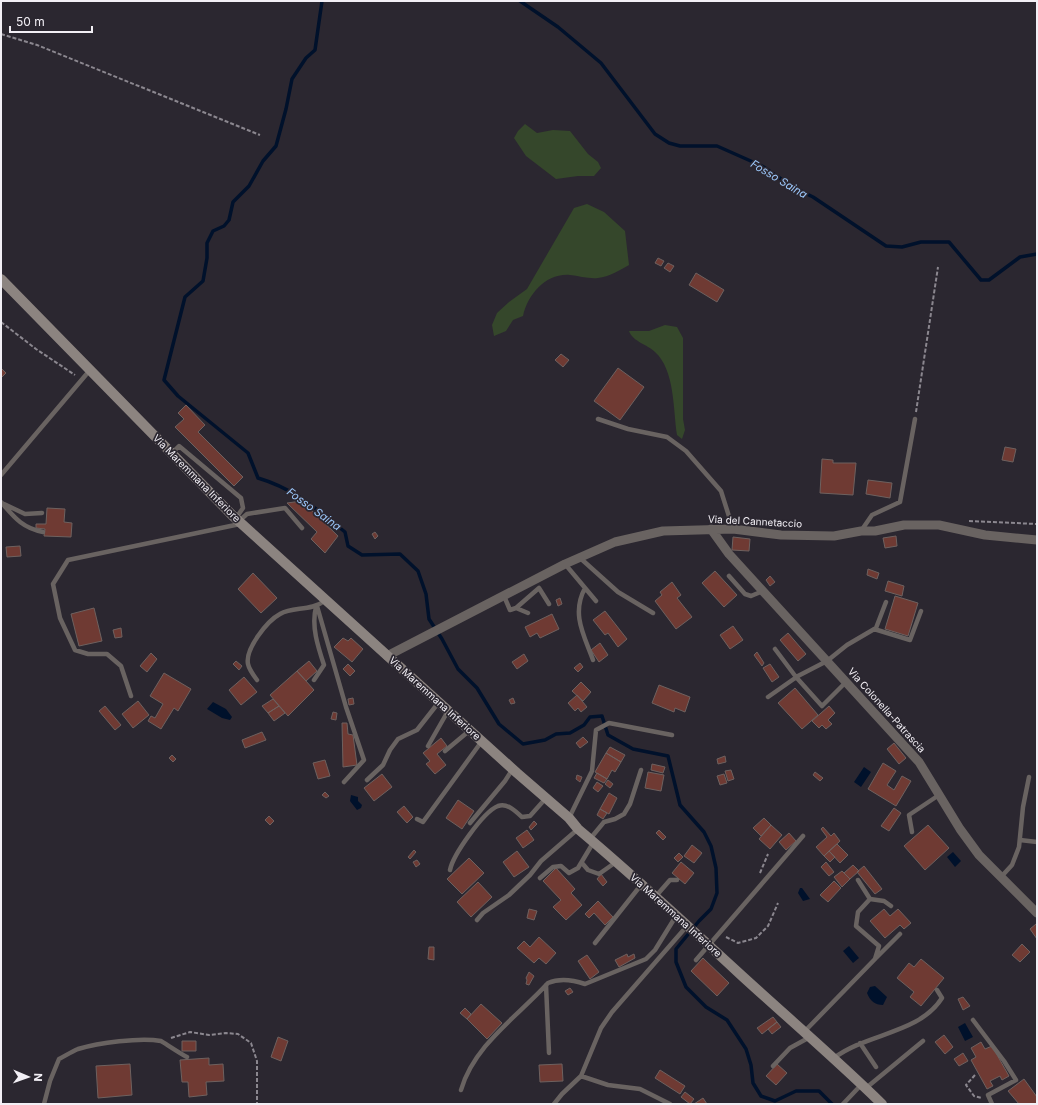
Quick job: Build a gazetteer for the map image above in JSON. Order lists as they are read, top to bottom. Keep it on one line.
{"streets":{"main road":["Via Maremmana Inferiore"],"street":["Via del Cannetaccio","Via Colonella-Patrascia"]},"crossings":[["Via Maremmana Inferiore","Via del Cannetaccio"],["Via del Cannetaccio","Via Colonella-Patrascia"]],"water":["Fosso Saina"],"scale_bar":"50 m","north":"right"}
